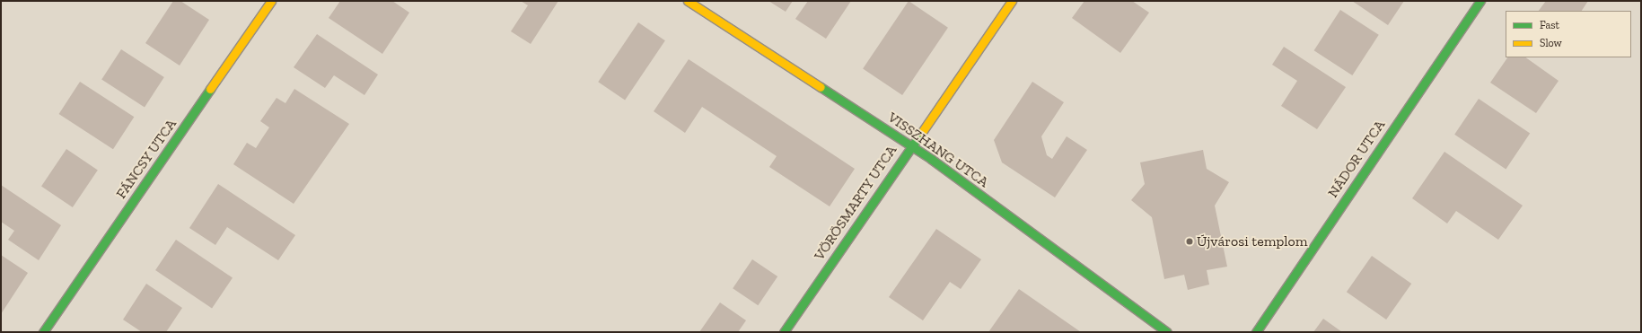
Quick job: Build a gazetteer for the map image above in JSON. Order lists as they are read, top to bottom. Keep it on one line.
{"streets":{"street":["VISSZHANG UTCA","FÁNCSY UTCA","NÁDOR UTCA","VÖRÖSMARTY UTCA"]},"crossings":[["VISSZHANG UTCA","VÖRÖSMARTY UTCA"]],"places":["Újvárosi templom"],"legend":["Fast","Slow"]}
